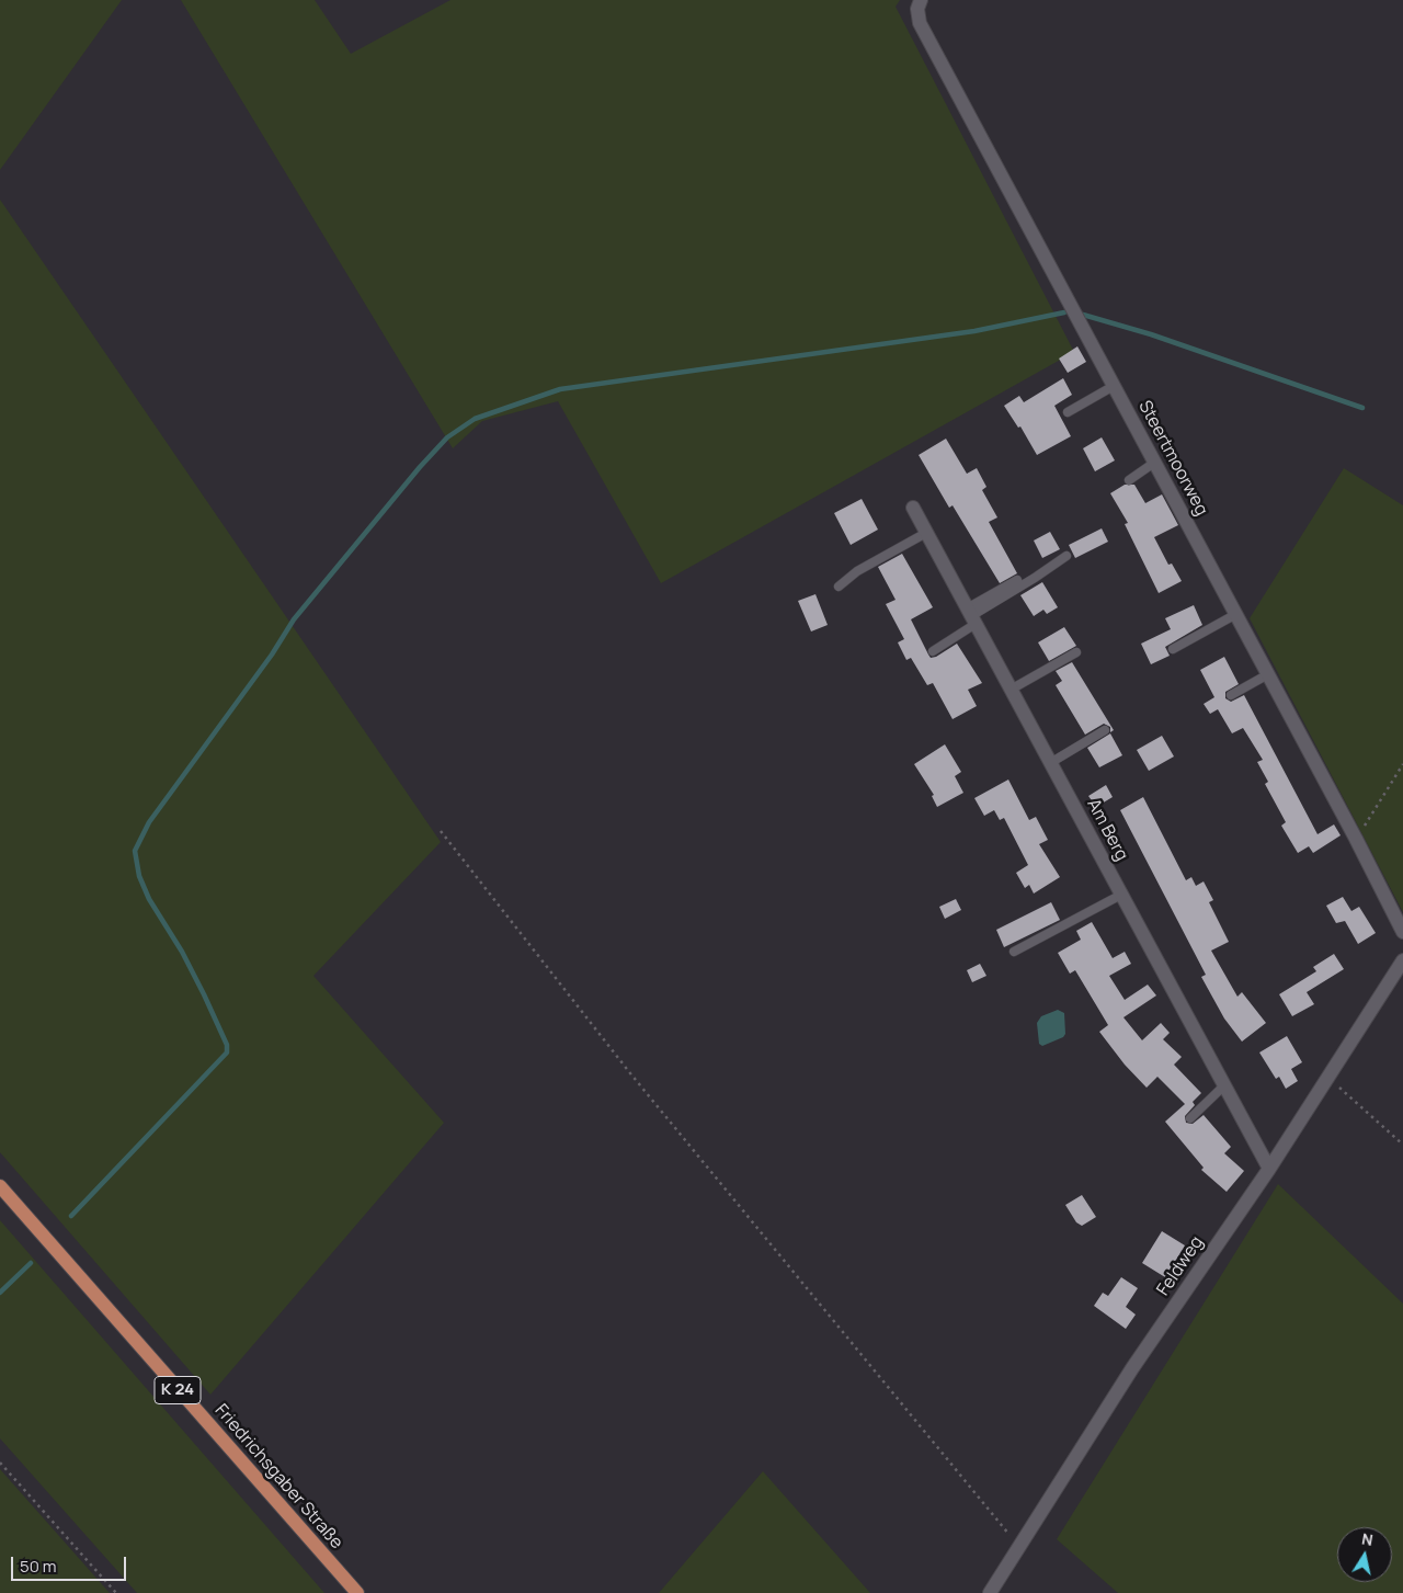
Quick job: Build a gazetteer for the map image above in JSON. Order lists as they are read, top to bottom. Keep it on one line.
{"streets":{"main road":["K 24","Friedrichsgaber Straße"],"street":["Steertmoorweg","Am Berg","Feldweg"]},"crossings":[["Am Berg","Feldweg"]],"scale_bar":"50 m","north":"top"}
